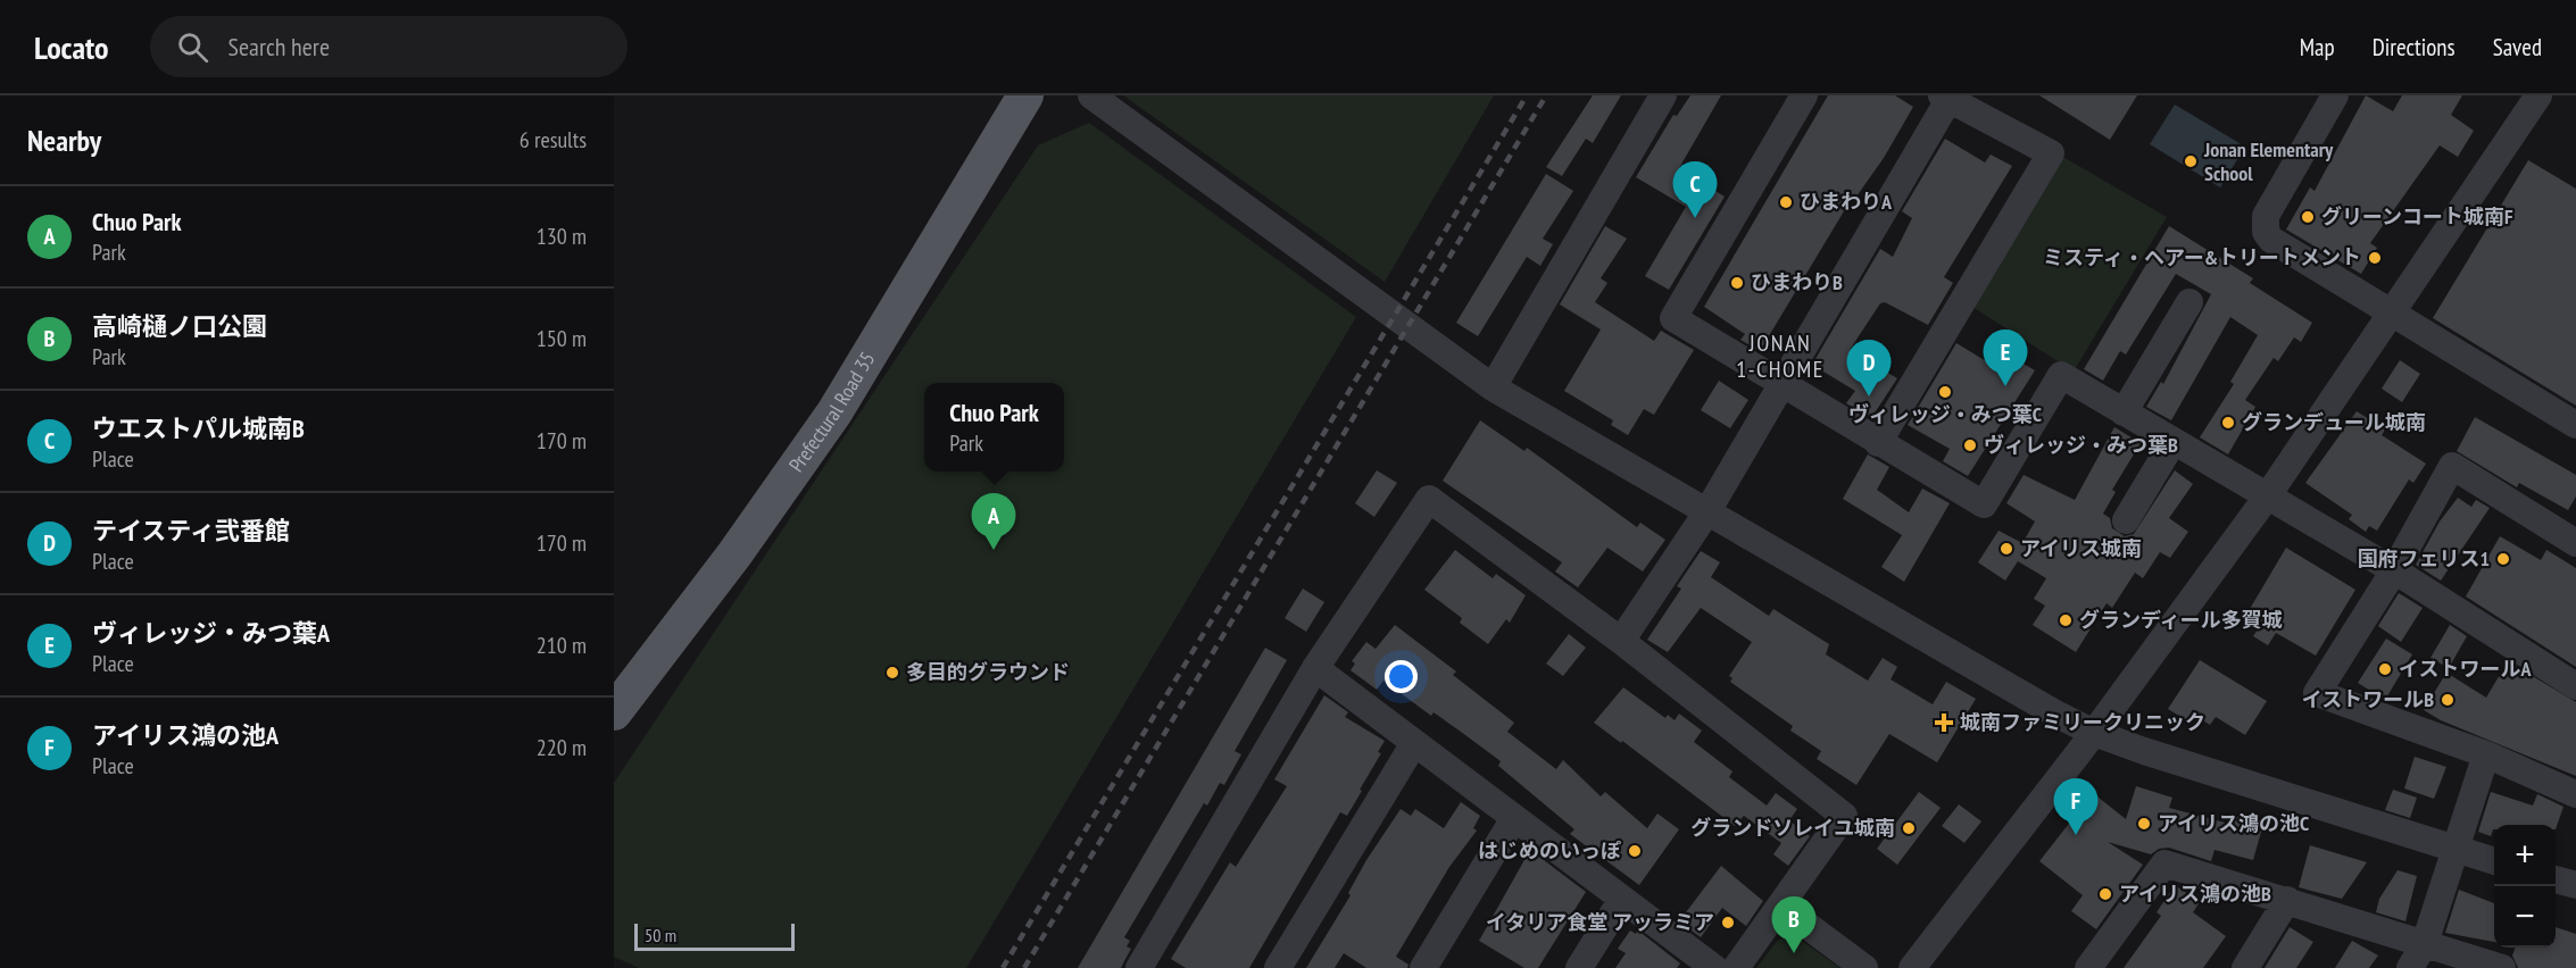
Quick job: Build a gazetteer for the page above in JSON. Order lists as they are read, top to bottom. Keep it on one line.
{"streets":{"main road":["Prefectural Road 35"]},"districts":["JONAN 1-CHOME"],"places":{"other":["Jonan Elementary School","ひまわりA","グリーンコート城南F","ミスティ・ヘアー&トリートメント","ひまわりB","ヴィレッジ・みつ葉C","グランデュール城南","ヴィレッジ・みつ葉B","アイリス城南","国府フェリス1","グランディール多賀城","イストワールA","多目的グラウンド","イストワールB","アイリス鴻の池C","グランドソレイユ城南","はじめのいっぽ","アイリス鴻の池B","イタリア食堂 アッラミア"],"health":["城南ファミリークリニック"]},"scale_bar":"50 m","page":{"header":"Locato","search":"Search here","nav":["Map","Directions","Saved"],"heading":["Nearby","6 results"],"pins":["C","E","D","A","F","B"],"list":[{"mark":"A","name":"Chuo Park","note":"Park","value":"130 m"},{"mark":"B","name":"高崎樋ノ口公園","note":"Park","value":"150 m"},{"mark":"C","name":"ウエストパル城南B","note":"Place","value":"170 m"},{"mark":"D","name":"テイスティ弐番館","note":"Place","value":"170 m"},{"mark":"E","name":"ヴィレッジ・みつ葉A","note":"Place","value":"210 m"},{"mark":"F","name":"アイリス鴻の池A","note":"Place","value":"220 m"}],"popup":["Chuo Park","Park"],"map_buttons":["+","−"],"scale":"50 m"}}
